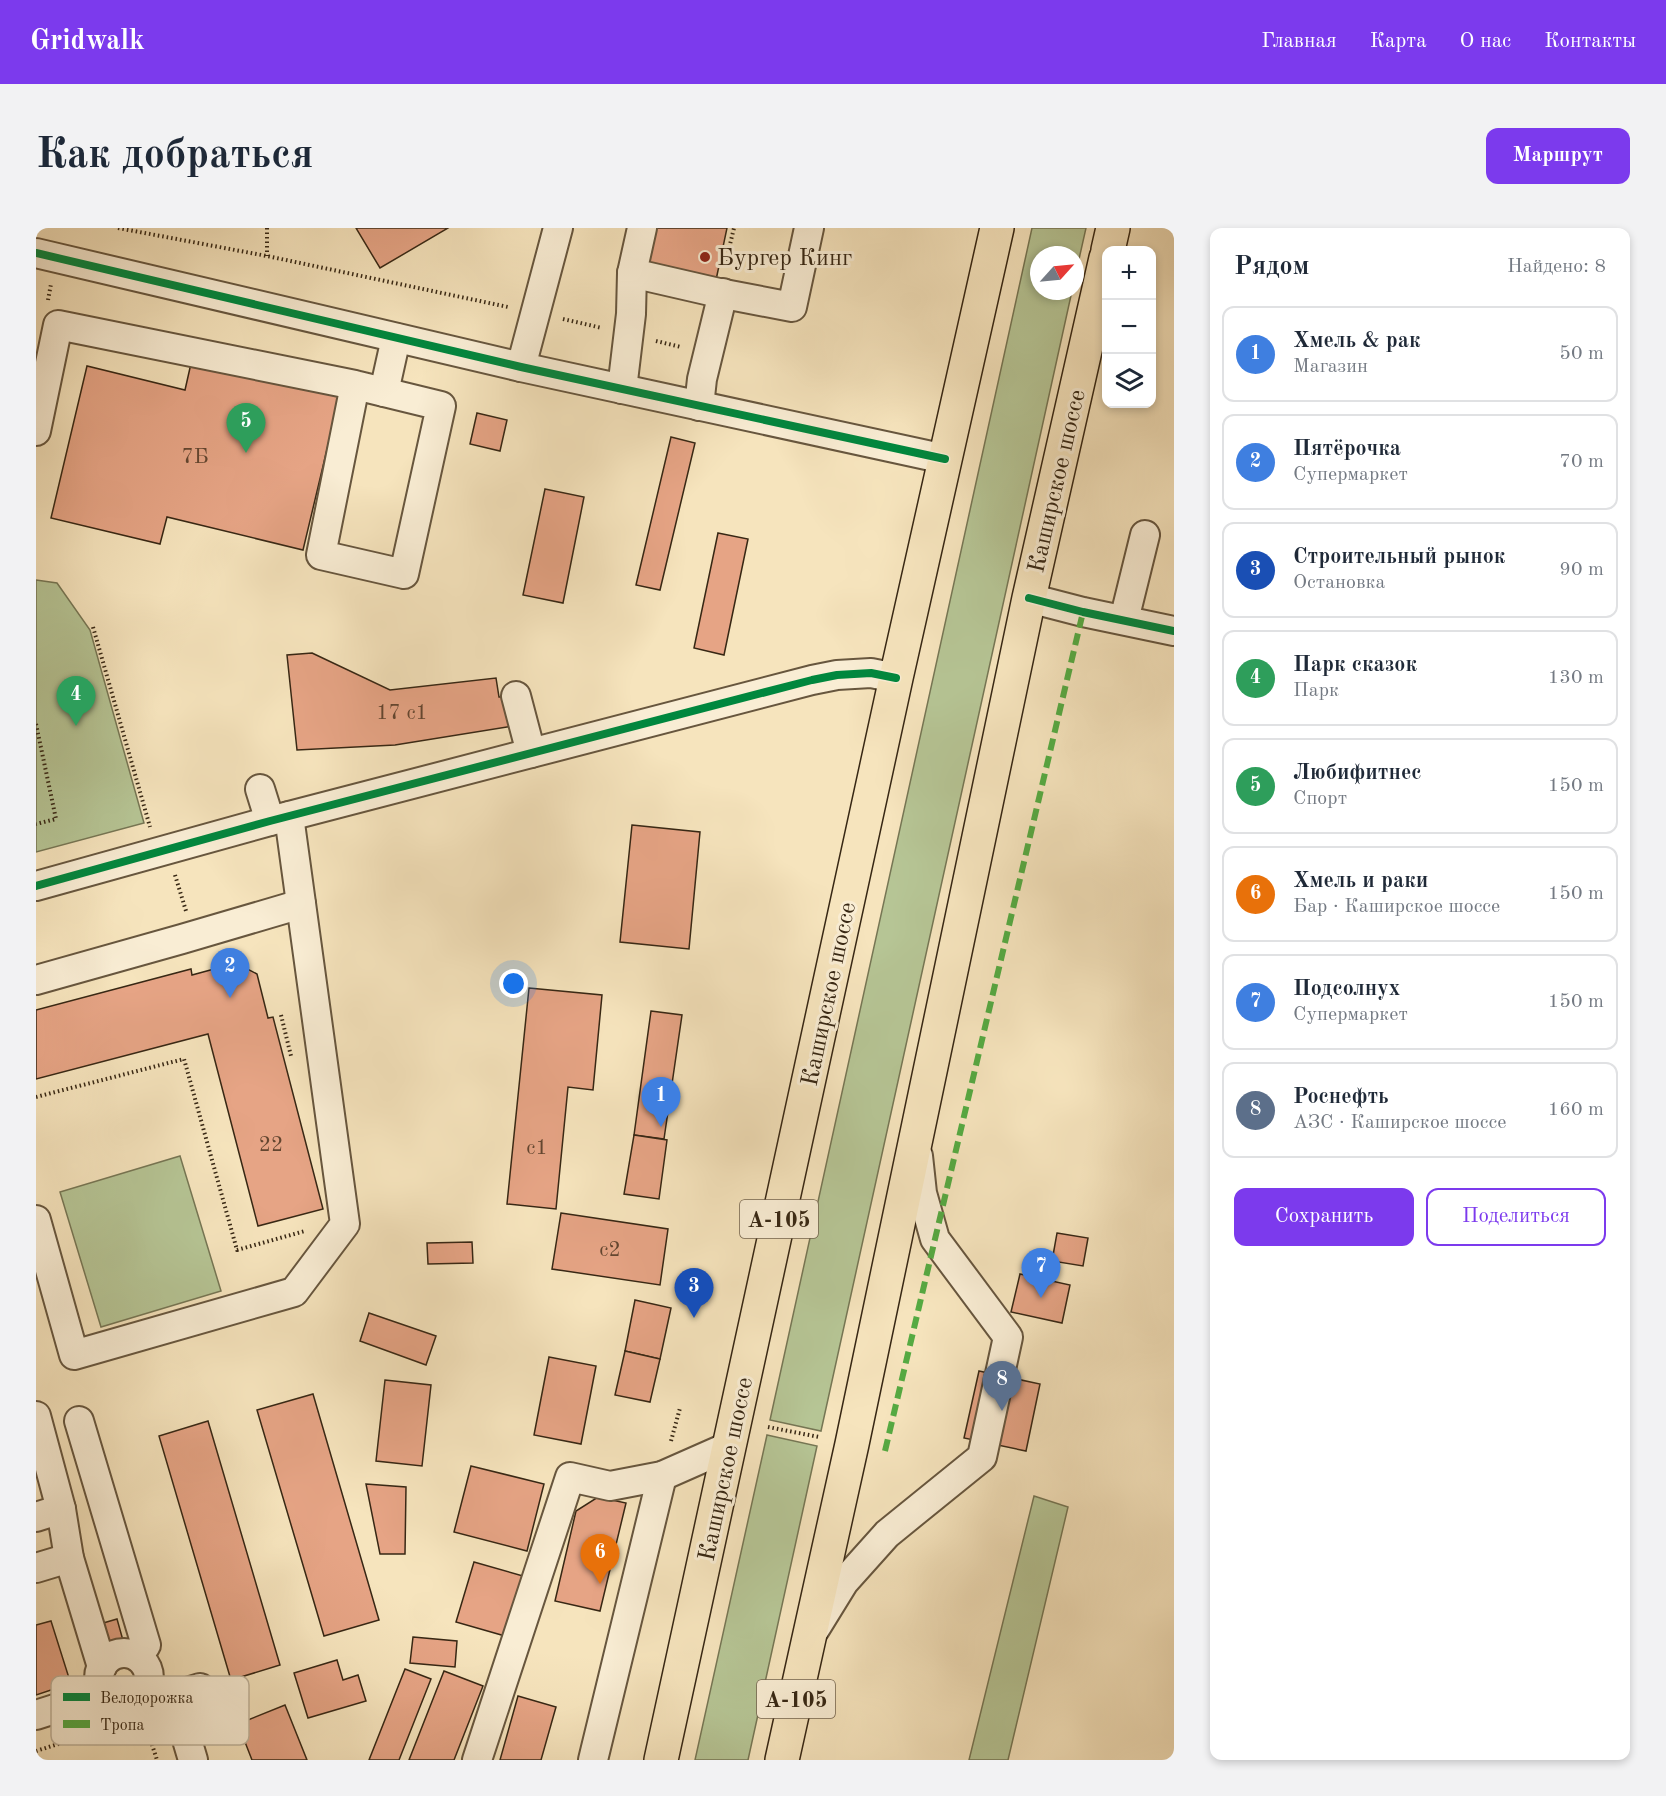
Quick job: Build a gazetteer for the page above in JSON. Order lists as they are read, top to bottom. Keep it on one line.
{"streets":{"highway":["Каширское шоссе","А-105"]},"places":["Бургер Кинг"],"house_numbers":["7Б","17 с1","22","с1","с2"],"legend":["Велодорожка","Тропа"],"north":"top right","page":{"header":"Gridwalk","nav":["Главная","Карта","О нас","Контакты"],"buttons":["Маршрут",["Сохранить","Поделиться"]],"title":"Как добраться","heading":["Рядом","Найдено: 8"],"map_buttons":["+","−"],"list":[{"mark":"1","name":"Хмель & рак","note":"Магазин","value":"50 m"},{"mark":"2","name":"Пятёрочка","note":"Супермаркет","value":"70 m"},{"mark":"3","name":"Строительный рынок","note":"Остановка","value":"90 m"},{"mark":"4","name":"Парк сказок","note":"Парк","value":"130 m"},{"mark":"5","name":"Любифитнес","note":"Спорт","value":"150 m"},{"mark":"6","name":"Хмель и раки","note":"Бар · Каширское шоссе","value":"150 m"},{"mark":"7","name":"Подсолнух","note":"Супермаркет","value":"150 m"},{"mark":"8","name":"Роснефть","note":"АЗС · Каширское шоссе","value":"160 m"}],"pins":["5","4","2","1","7","3","8","6"]}}
